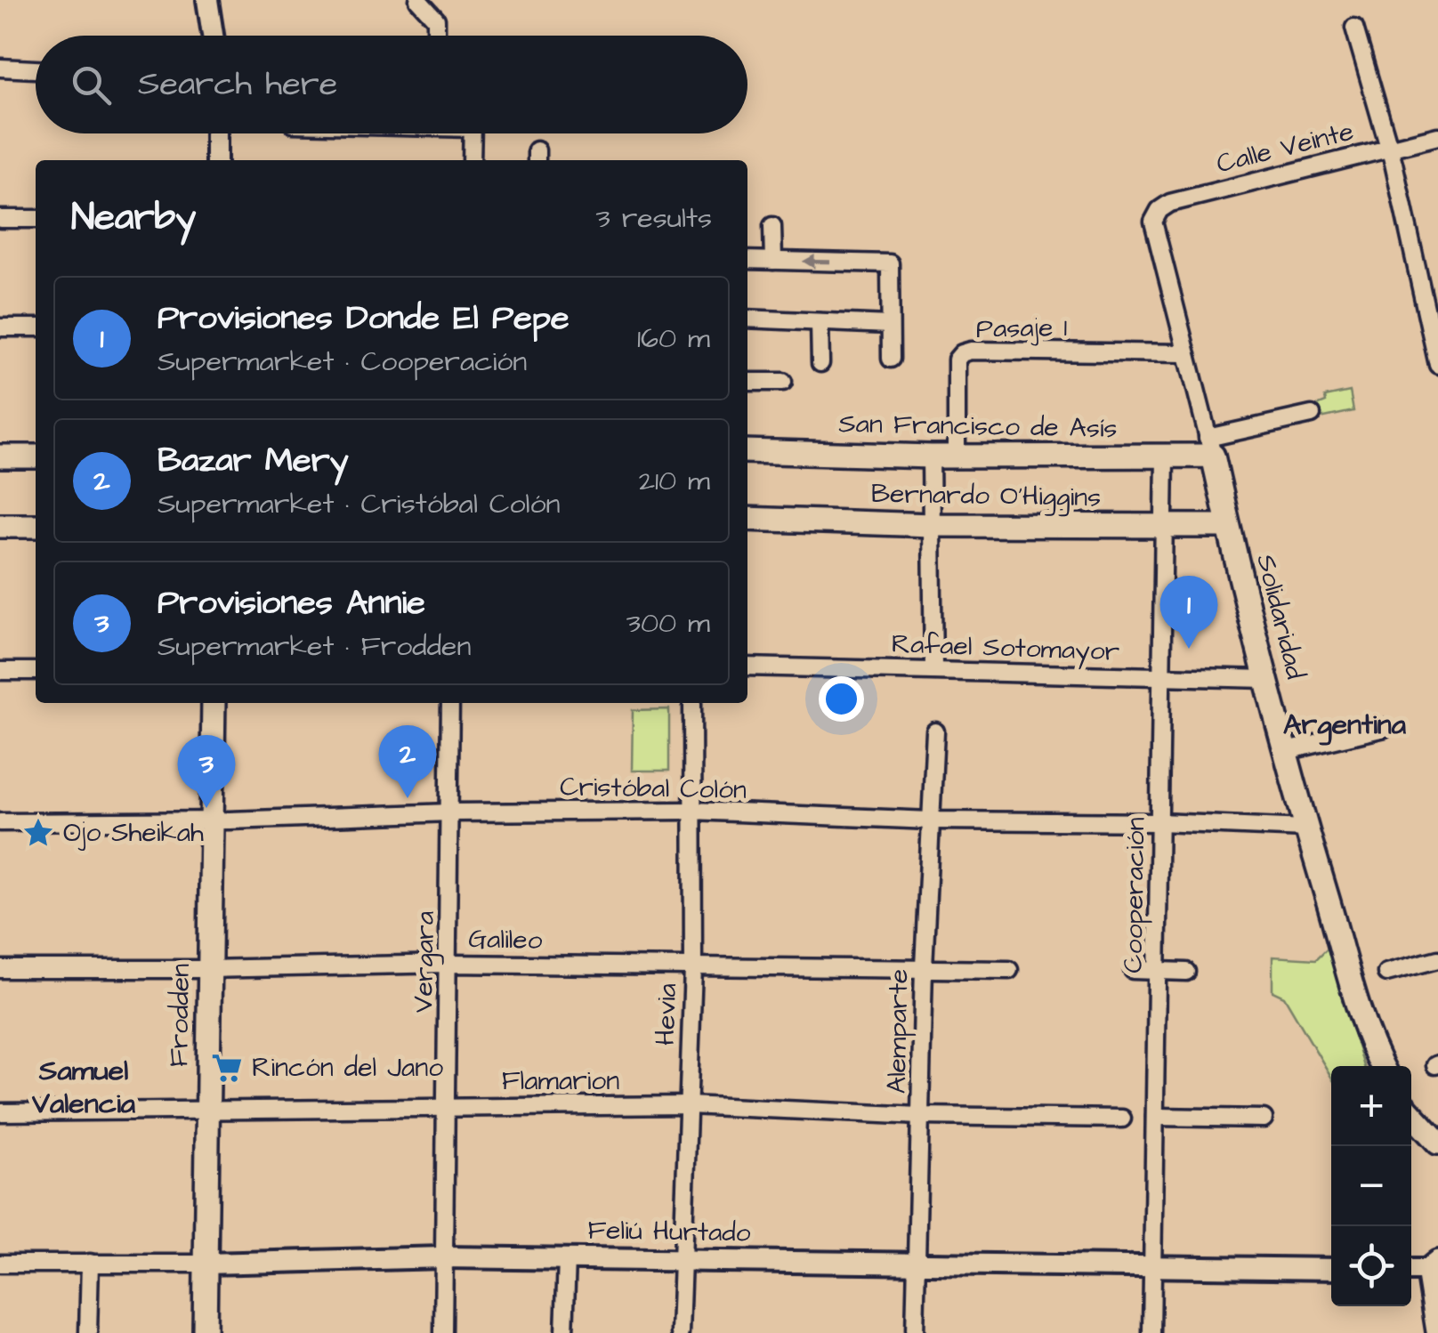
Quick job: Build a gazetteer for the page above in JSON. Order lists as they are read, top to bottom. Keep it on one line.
{"streets":{"main road":["San Francisco de Asís","Bernardo O'Higgins","Solidaridad","Frodden"],"street":["Calle Veinte","Pasaje 1","Rafael Sotomayor","Cristóbal Colón","Cooperación","Galileo","Vergara","Hevia","Alemparte","Flamarion","Feliú Hurtado"]},"crossings":[["Calle Veinte","Solidaridad"],["Pasaje 1","San Francisco de Asís"],["Pasaje 1","Solidaridad"],["San Francisco de Asís","Solidaridad"],["San Francisco de Asís","Cooperación"],["Bernardo O'Higgins","Solidaridad"],["Bernardo O'Higgins","Cooperación"],["Solidaridad","Rafael Sotomayor"],["Solidaridad","Cristóbal Colón"],["Rafael Sotomayor","Cooperación"],["Cristóbal Colón","Cooperación"],["Cristóbal Colón","Vergara"],["Cristóbal Colón","Hevia"],["Cristóbal Colón","Frodden"],["Cristóbal Colón","Alemparte"],["Cooperación","Feliú Hurtado"],["Galileo","Vergara"],["Galileo","Hevia"],["Galileo","Frodden"],["Galileo","Alemparte"],["Vergara","Flamarion"],["Vergara","Feliú Hurtado"],["Hevia","Flamarion"],["Hevia","Feliú Hurtado"],["Frodden","Flamarion"],["Frodden","Feliú Hurtado"],["Alemparte","Flamarion"],["Alemparte","Feliú Hurtado"]],"districts":["Argentina","Samuel Valencia"],"places":{"place":["Ojo Sheikah"],"supermarket":["Rincón del Jano"]},"page":{"search":"Search here","heading":["Nearby","3 results"],"list":[{"mark":"1","name":"Provisiones Donde El Pepe","note":"Supermarket · Cooperación","value":"160 m"},{"mark":"2","name":"Bazar Mery","note":"Supermarket · Cristóbal Colón","value":"210 m"},{"mark":"3","name":"Provisiones Annie","note":"Supermarket · Frodden","value":"300 m"}],"pins":["1","2","3"],"map_buttons":["+","−"]}}
